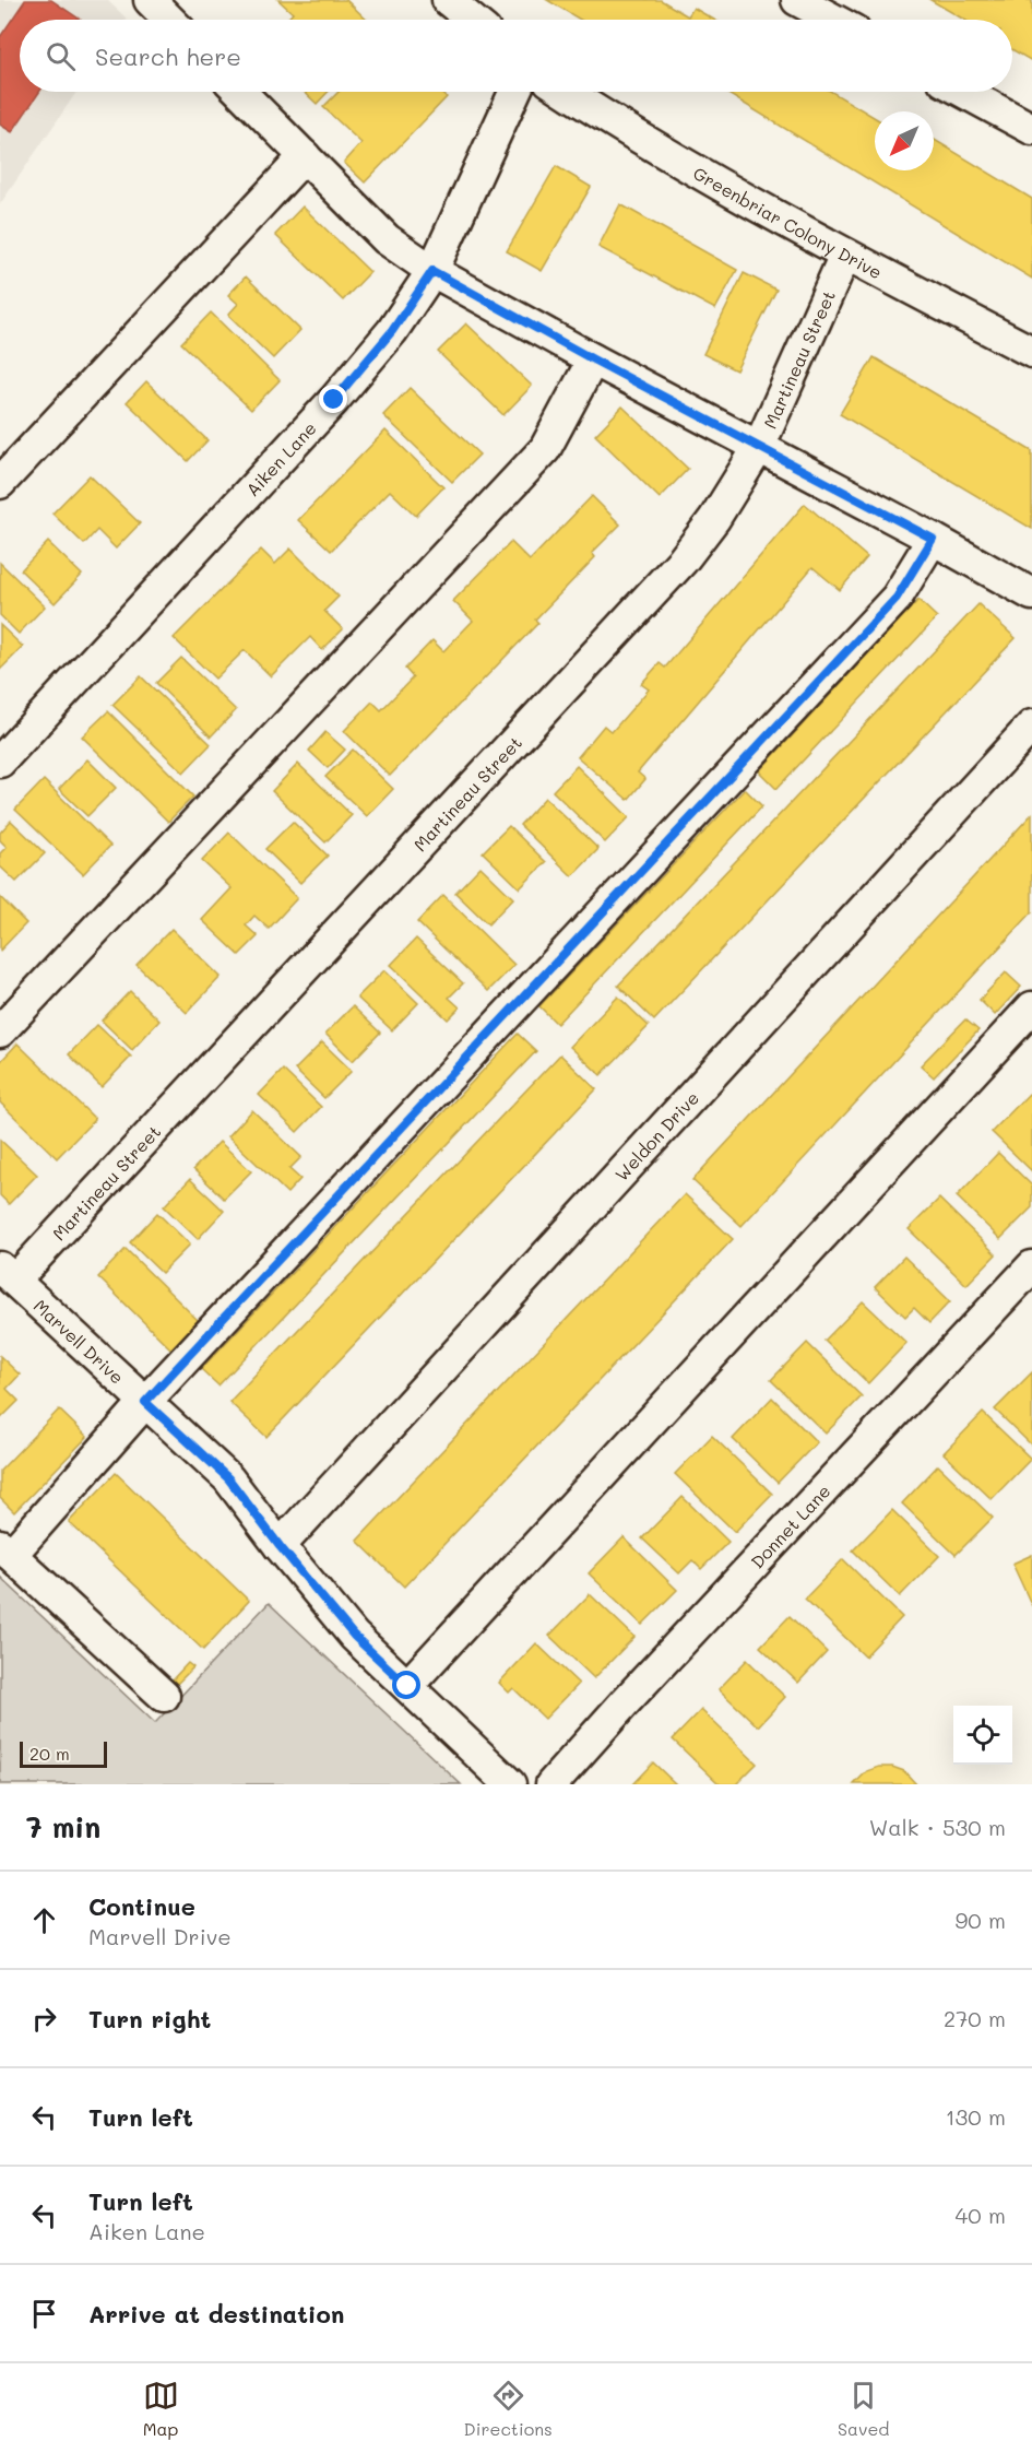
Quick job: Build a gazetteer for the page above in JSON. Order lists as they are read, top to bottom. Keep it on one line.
{"streets":{"street":["Greenbriar Colony Drive","Martineau Street","Aiken Lane","Weldon Drive","Marvell Drive","Donnet Lane"]},"crossings":[["Greenbriar Colony Drive","Martineau Street"],["Martineau Street","Marvell Drive"],["Weldon Drive","Marvell Drive"]],"scale_bar":"20 m","north":"bottom left","page":{"search":"Search here","scale":"20 m","heading":["7 min","Walk · 530 m"],"list":[["Continue","Marvell Drive","90 m"],["Turn right","270 m"],["Turn left","130 m"],["Turn left","Aiken Lane","40 m"],"Arrive at destination"],"nav":["Map","Directions","Saved"]}}
